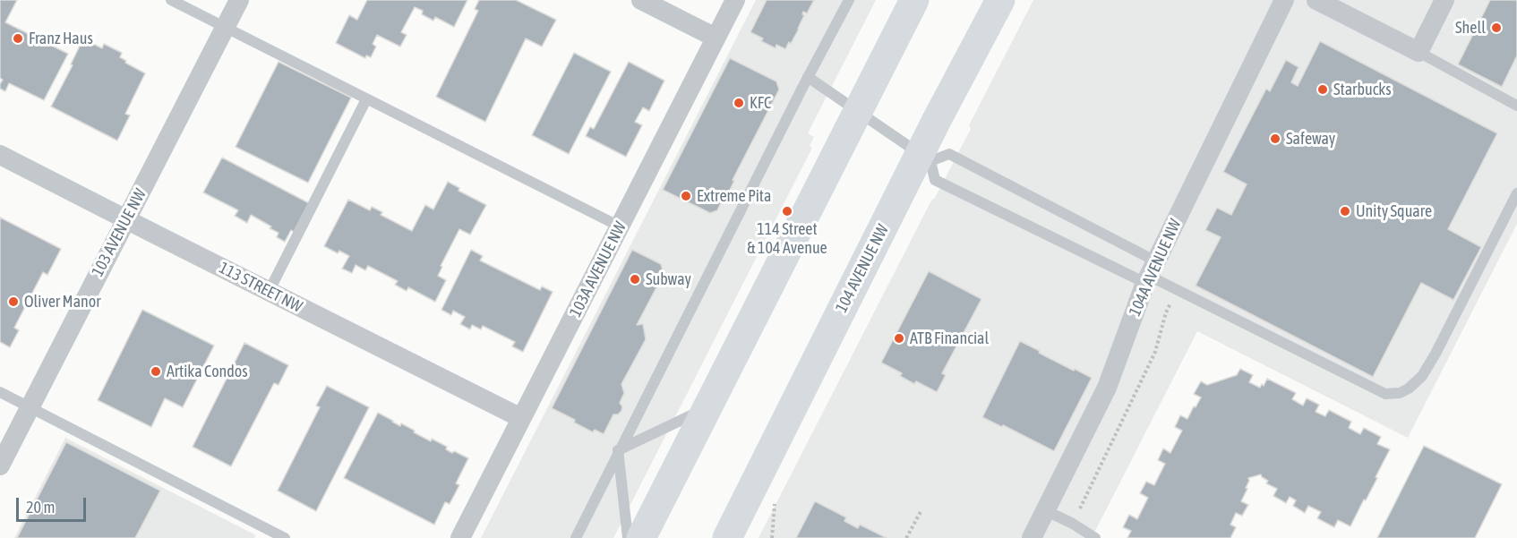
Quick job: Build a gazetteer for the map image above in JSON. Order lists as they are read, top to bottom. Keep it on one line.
{"streets":{"main road":["104 AVENUE NW"],"street":["103 AVENUE NW","104A AVENUE NW","103A AVENUE NW","113 STREET NW"]},"crossings":[["103 AVENUE NW","113 STREET NW"],["103A AVENUE NW","113 STREET NW"]],"places":["Shell","Franz Haus","Starbucks","KFC","Safeway","Extreme Pita","114 Street & 104 Avenue","Unity Square","Subway","Oliver Manor","ATB Financial","Artika Condos"],"scale_bar":"20 m"}
